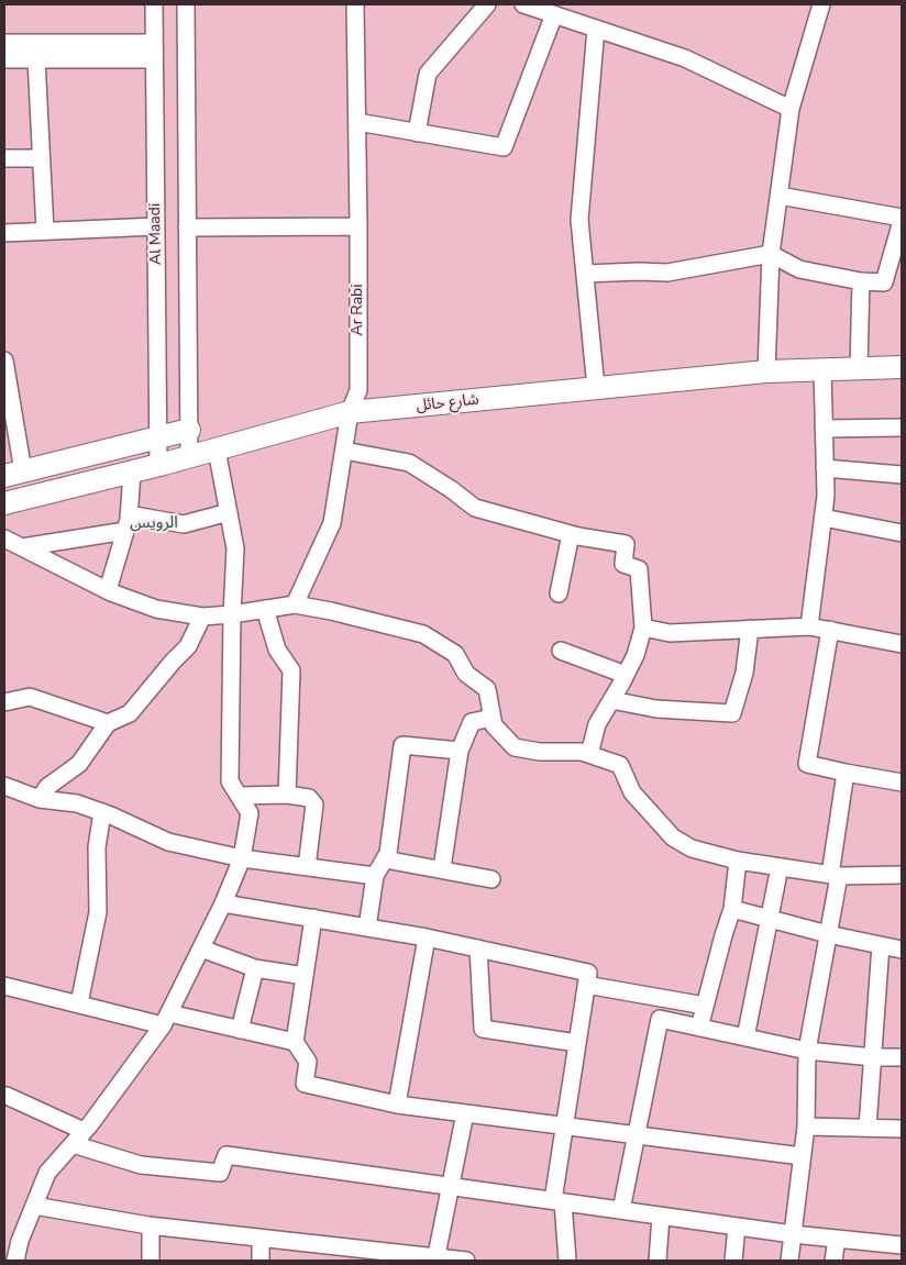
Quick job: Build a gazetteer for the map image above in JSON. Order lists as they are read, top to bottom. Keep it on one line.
{"streets":{"main road":["شارع حائل"],"street":["Al Maadi","Ar Rabi"]},"crossings":[["Al Maadi","شارع حائل"],["Ar Rabi","شارع حائل"]],"districts":["الرويس"]}
